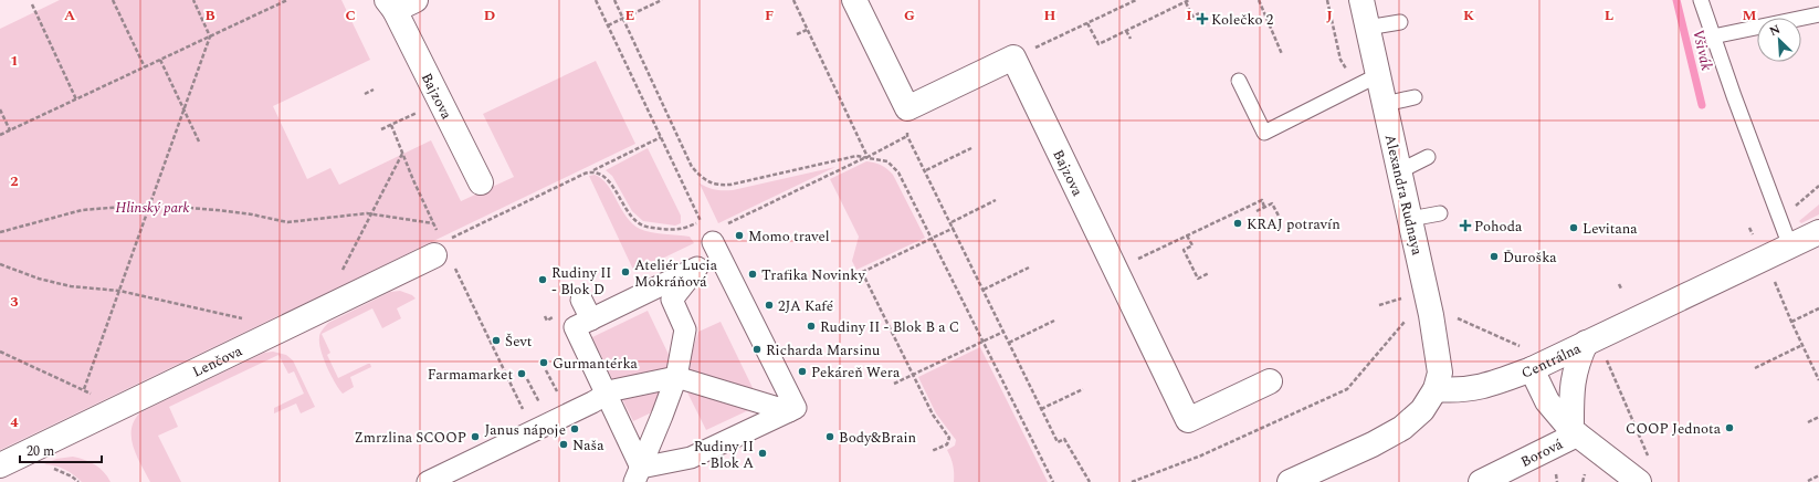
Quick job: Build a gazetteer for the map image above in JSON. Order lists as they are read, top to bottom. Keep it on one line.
{"streets":{"street":["Bajzova","Alexandra Rudnaya","Centrálna","Lenčova","Borová"]},"crossings":[["Alexandra Rudnaya","Centrálna"],["Centrálna","Borová"]],"water":["Všivák"],"parks":["Hlinský park"],"places":{"health":["Kolečko 2","Pohoda"],"other":["KRAJ potravín","Levitana","Momo travel","Ďuroška","Ateliér Lucia Mokráňová","Trafika Novinky","Rudiny II - Blok D","2JA Kafé","Rudiny II - Blok B a C","Ševt","Richarda Marsinu","Gurmantérka","Pekáreň Wera","Farmamarket","COOP Jednota","Janus nápoje","Zmrzlina SCOOP","Body&Brain","Naša","Rudiny II - Blok A"]},"scale_bar":"20 m","north":"top left","grid":{"columns":["A","B","C","D","E","F","G","H","I","J","K","L","M"],"rows":["1","2","3","4"]}}
